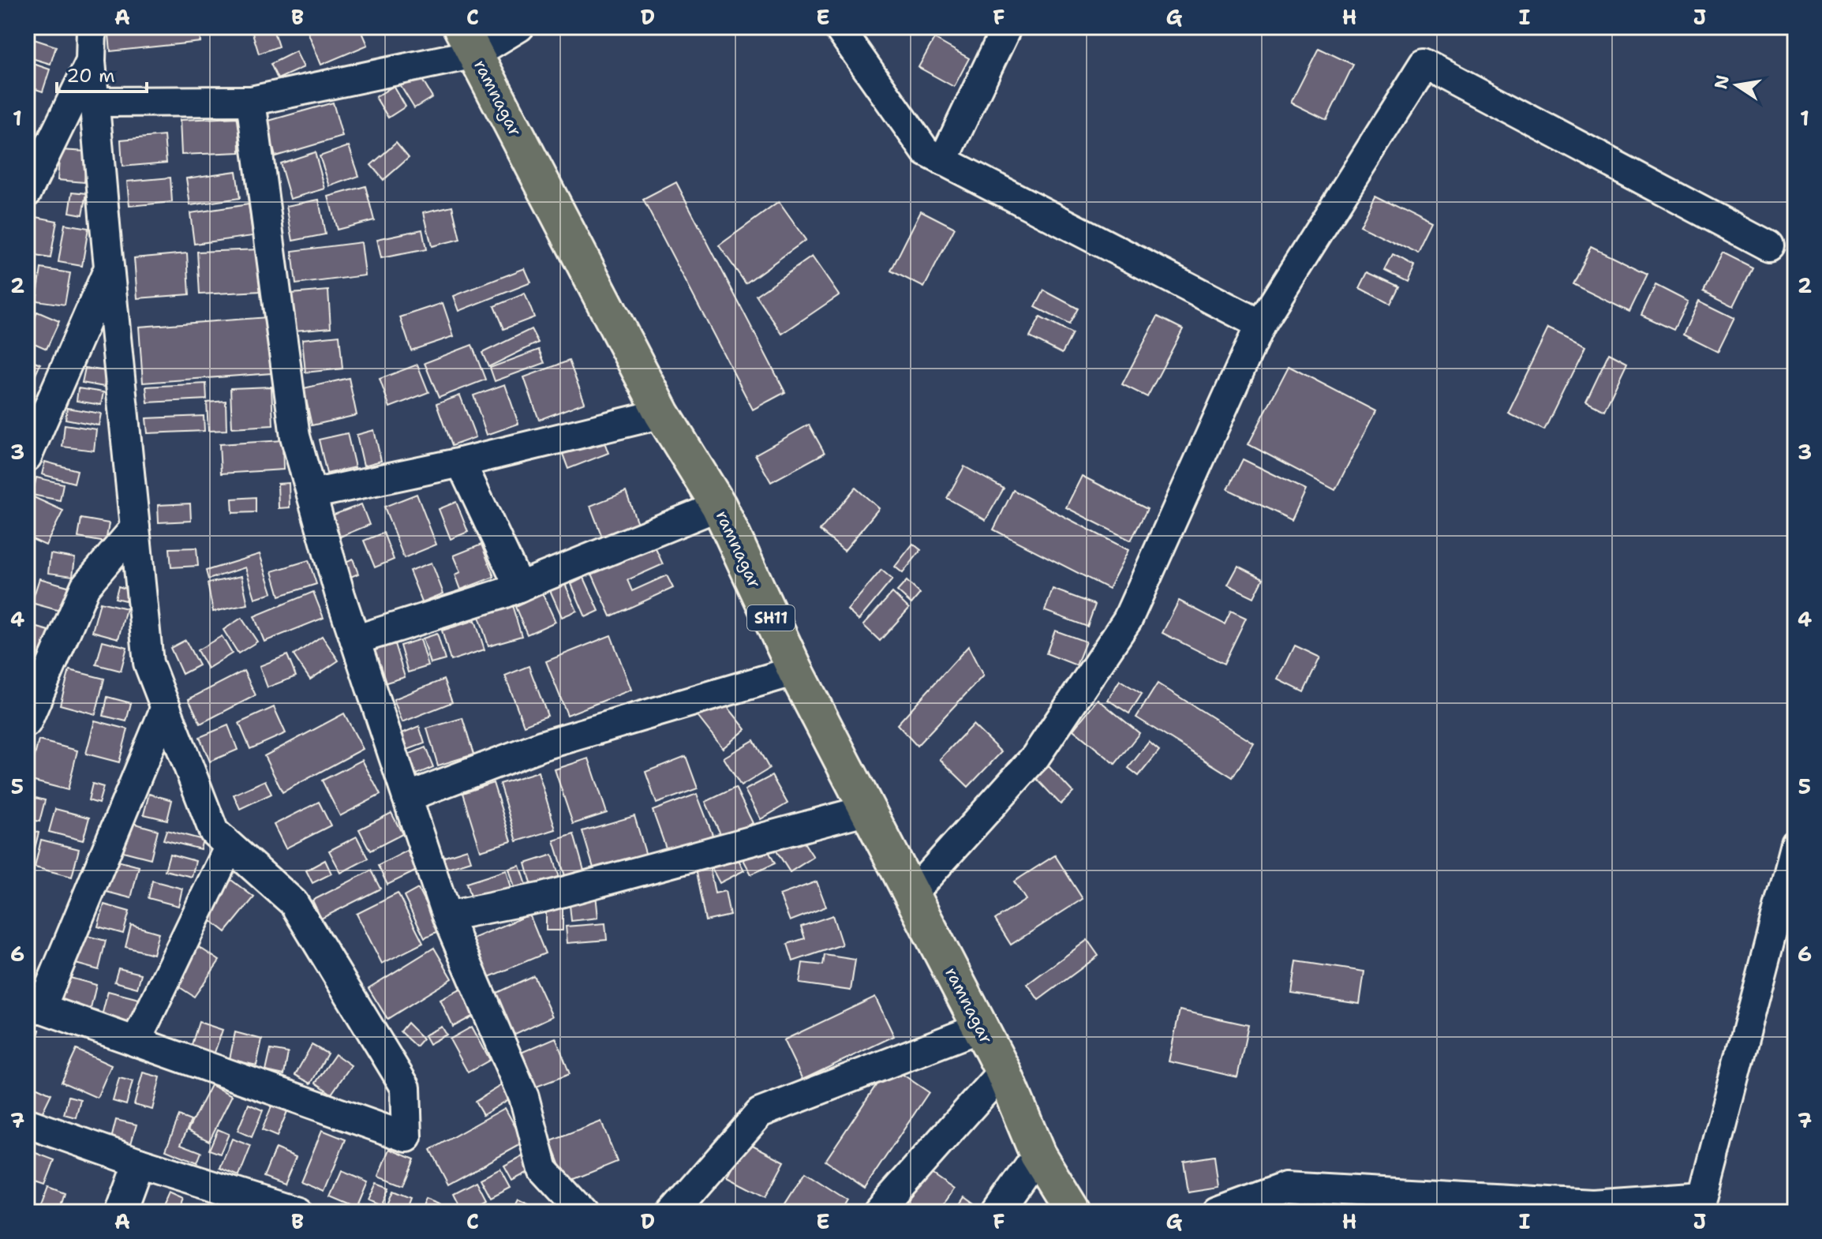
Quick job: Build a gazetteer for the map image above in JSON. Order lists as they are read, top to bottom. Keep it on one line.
{"streets":{"main road":["ramnagar","SH11"]},"scale_bar":"20 m","north":"left","grid":{"columns":["A","B","C","D","E","F","G","H","I","J"],"rows":["1","2","3","4","5","6","7"]}}
